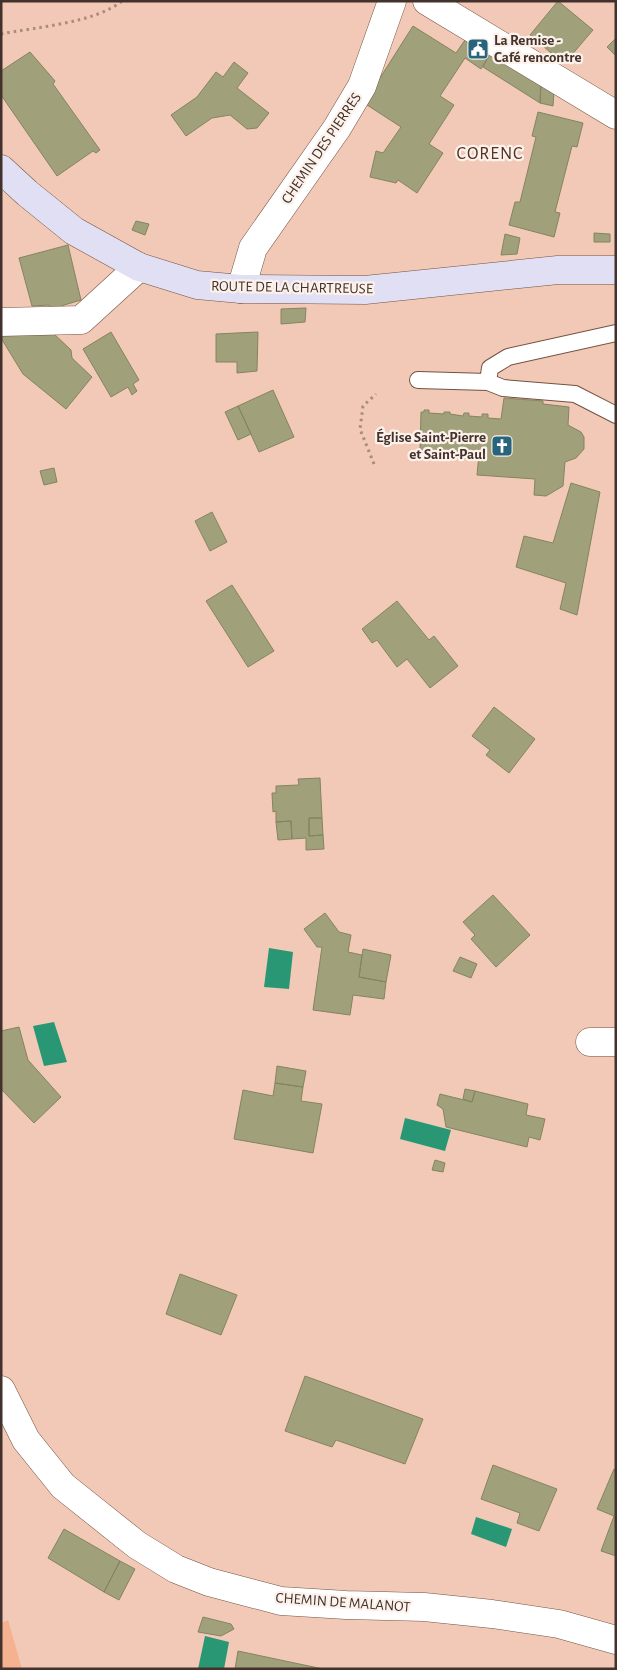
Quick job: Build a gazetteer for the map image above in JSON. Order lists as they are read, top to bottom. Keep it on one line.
{"streets":{"main road":["ROUTE DE LA CHARTREUSE"],"street":["CHEMIN DES PIERRES","CHEMIN DE MALANOT"]},"crossings":[["CHEMIN DES PIERRES","ROUTE DE LA CHARTREUSE"]],"districts":["CORENC"],"places":{"public building":["La Remise - Café rencontre"],"church":["Église Saint-Pierre et Saint-Paul"]}}
